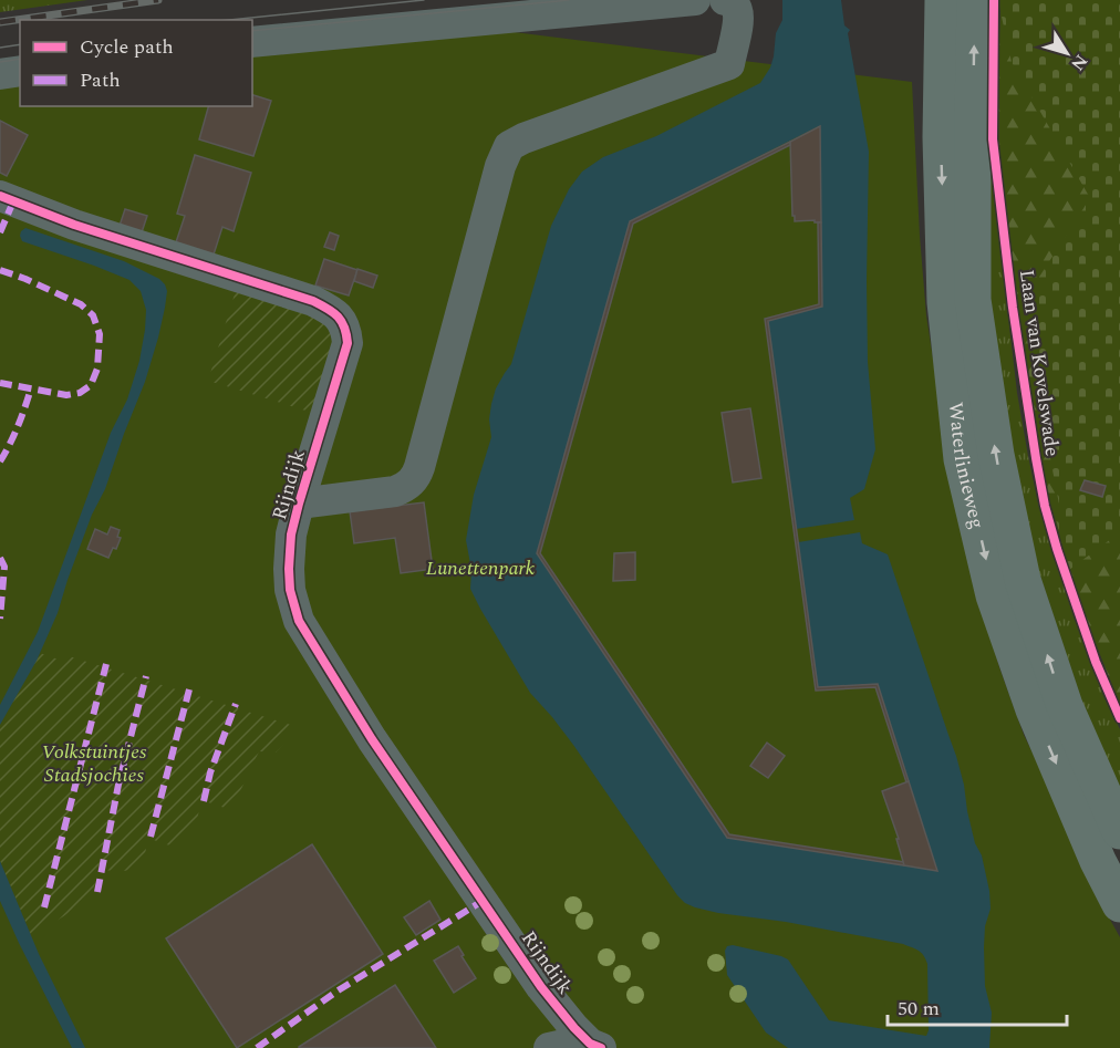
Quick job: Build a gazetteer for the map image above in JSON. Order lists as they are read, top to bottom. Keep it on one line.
{"streets":{"main road":["Waterlinieweg"],"street":["Rijndijk"],"cycle path":["Laan van Kovelswade"]},"parks":["Lunettenpark","Volkstuintjes Stadsjochies"],"legend":["Cycle path","Path"],"scale_bar":"50 m","north":"bottom right"}
